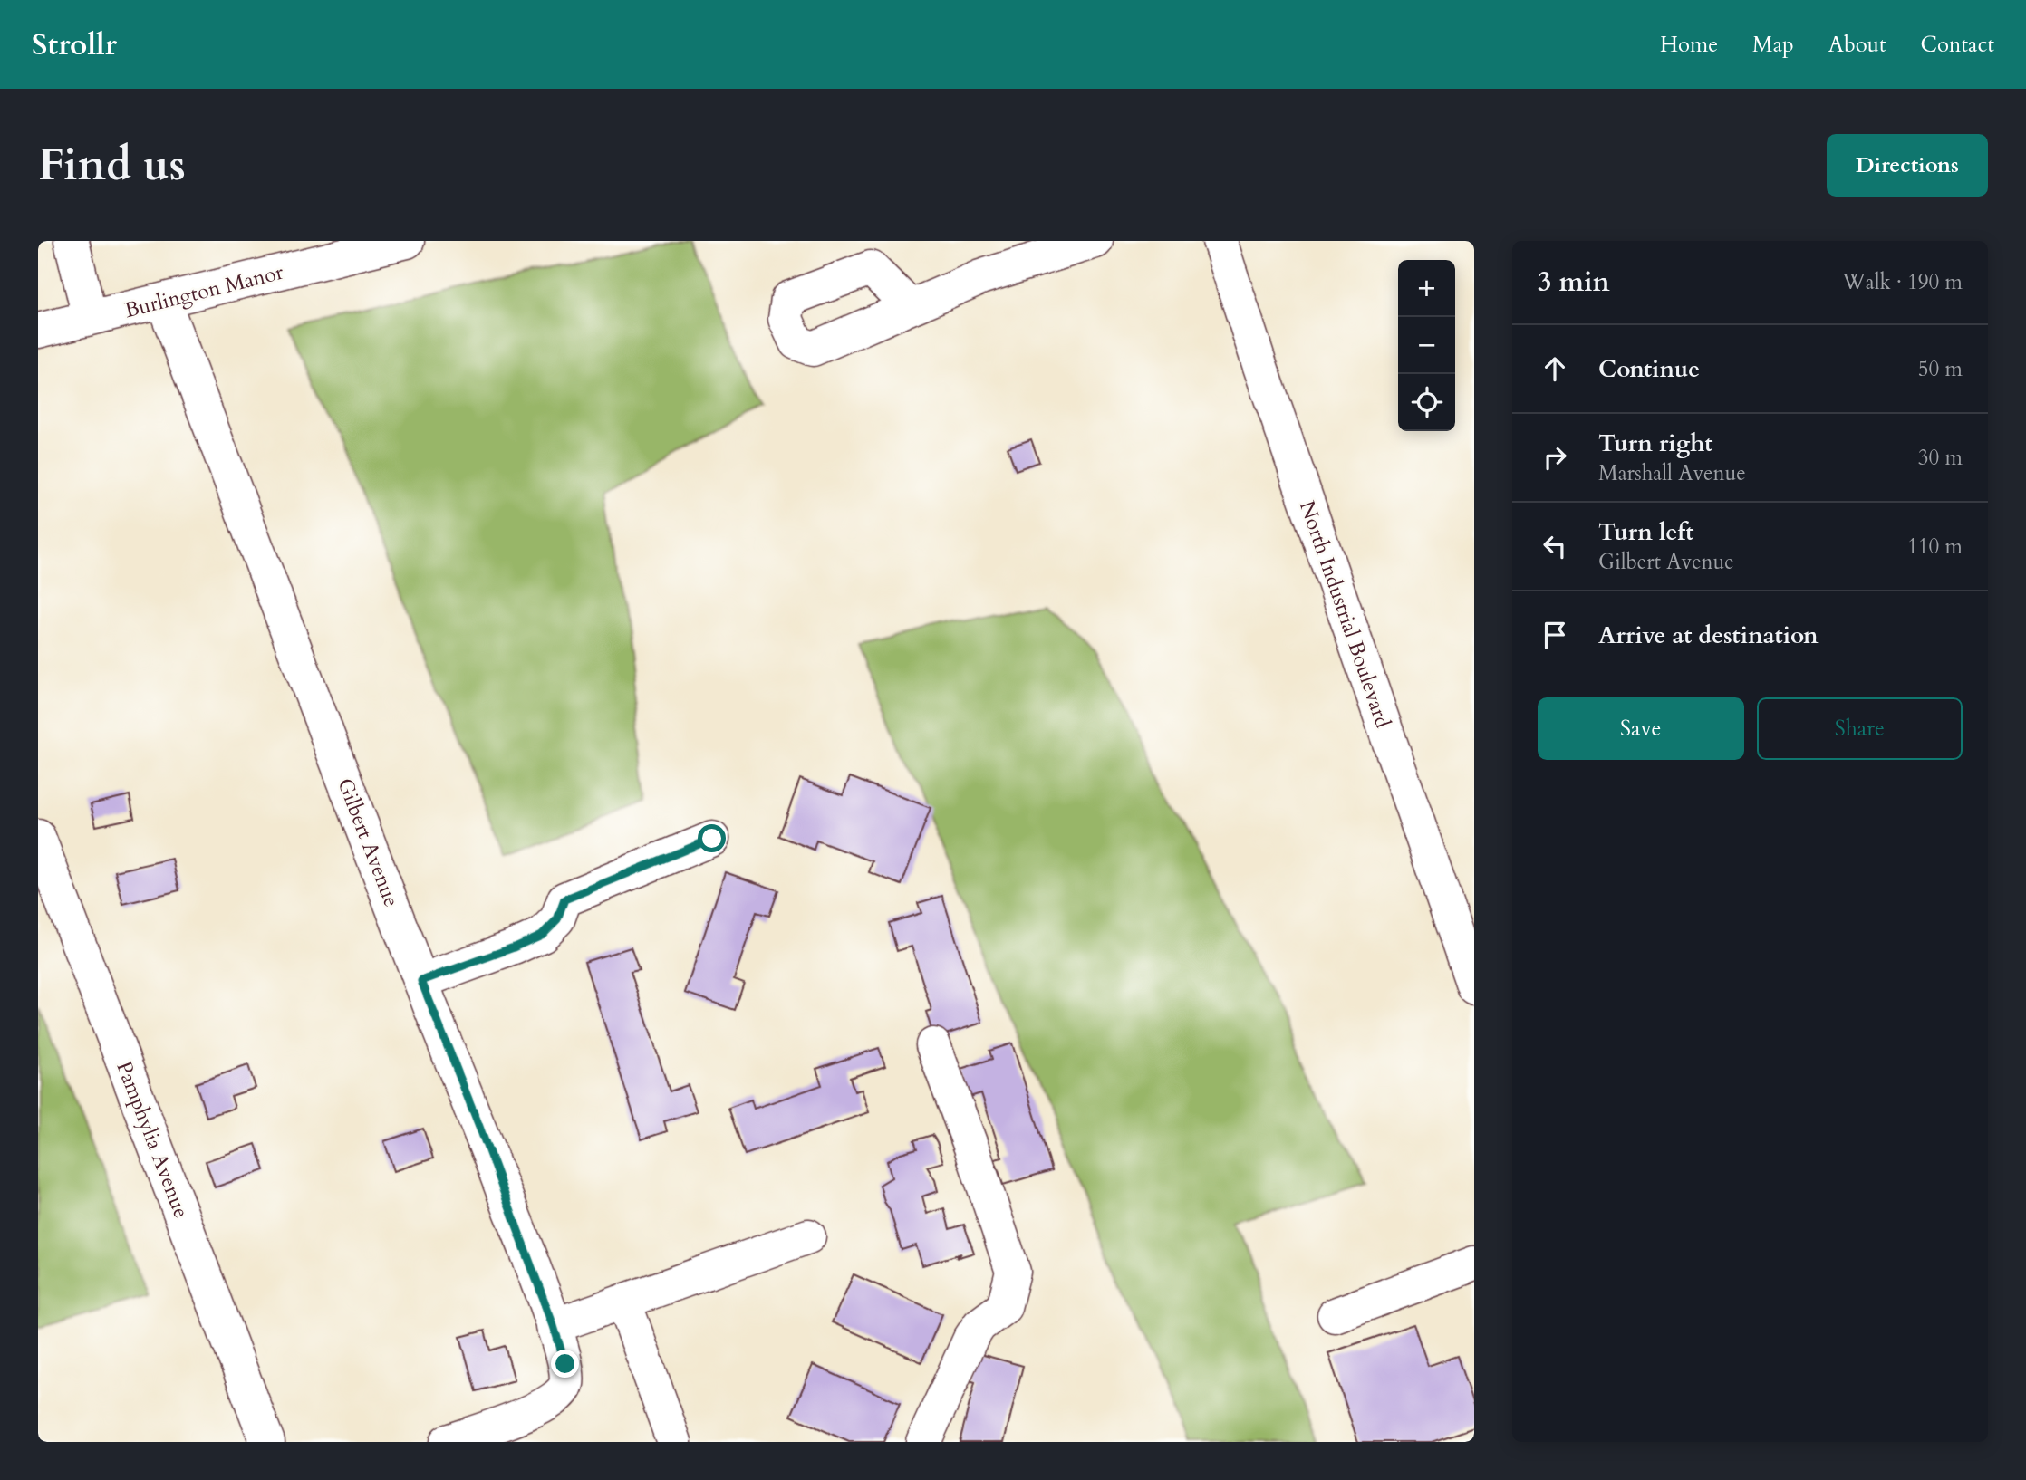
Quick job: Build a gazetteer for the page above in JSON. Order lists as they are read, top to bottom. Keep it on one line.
{"streets":{"street":["Burlington Manor","North Industrial Boulevard","Gilbert Avenue","Pamphylia Avenue"]},"crossings":[["Burlington Manor","Gilbert Avenue"]],"page":{"header":"Strollr","nav":["Home","Map","About","Contact"],"buttons":["Directions",["Save","Share"]],"title":"Find us","heading":["3 min","Walk · 190 m"],"map_buttons":["+","−"],"list":[["Continue","50 m"],["Turn right","Marshall Avenue","30 m"],["Turn left","Gilbert Avenue","110 m"],"Arrive at destination"]}}
